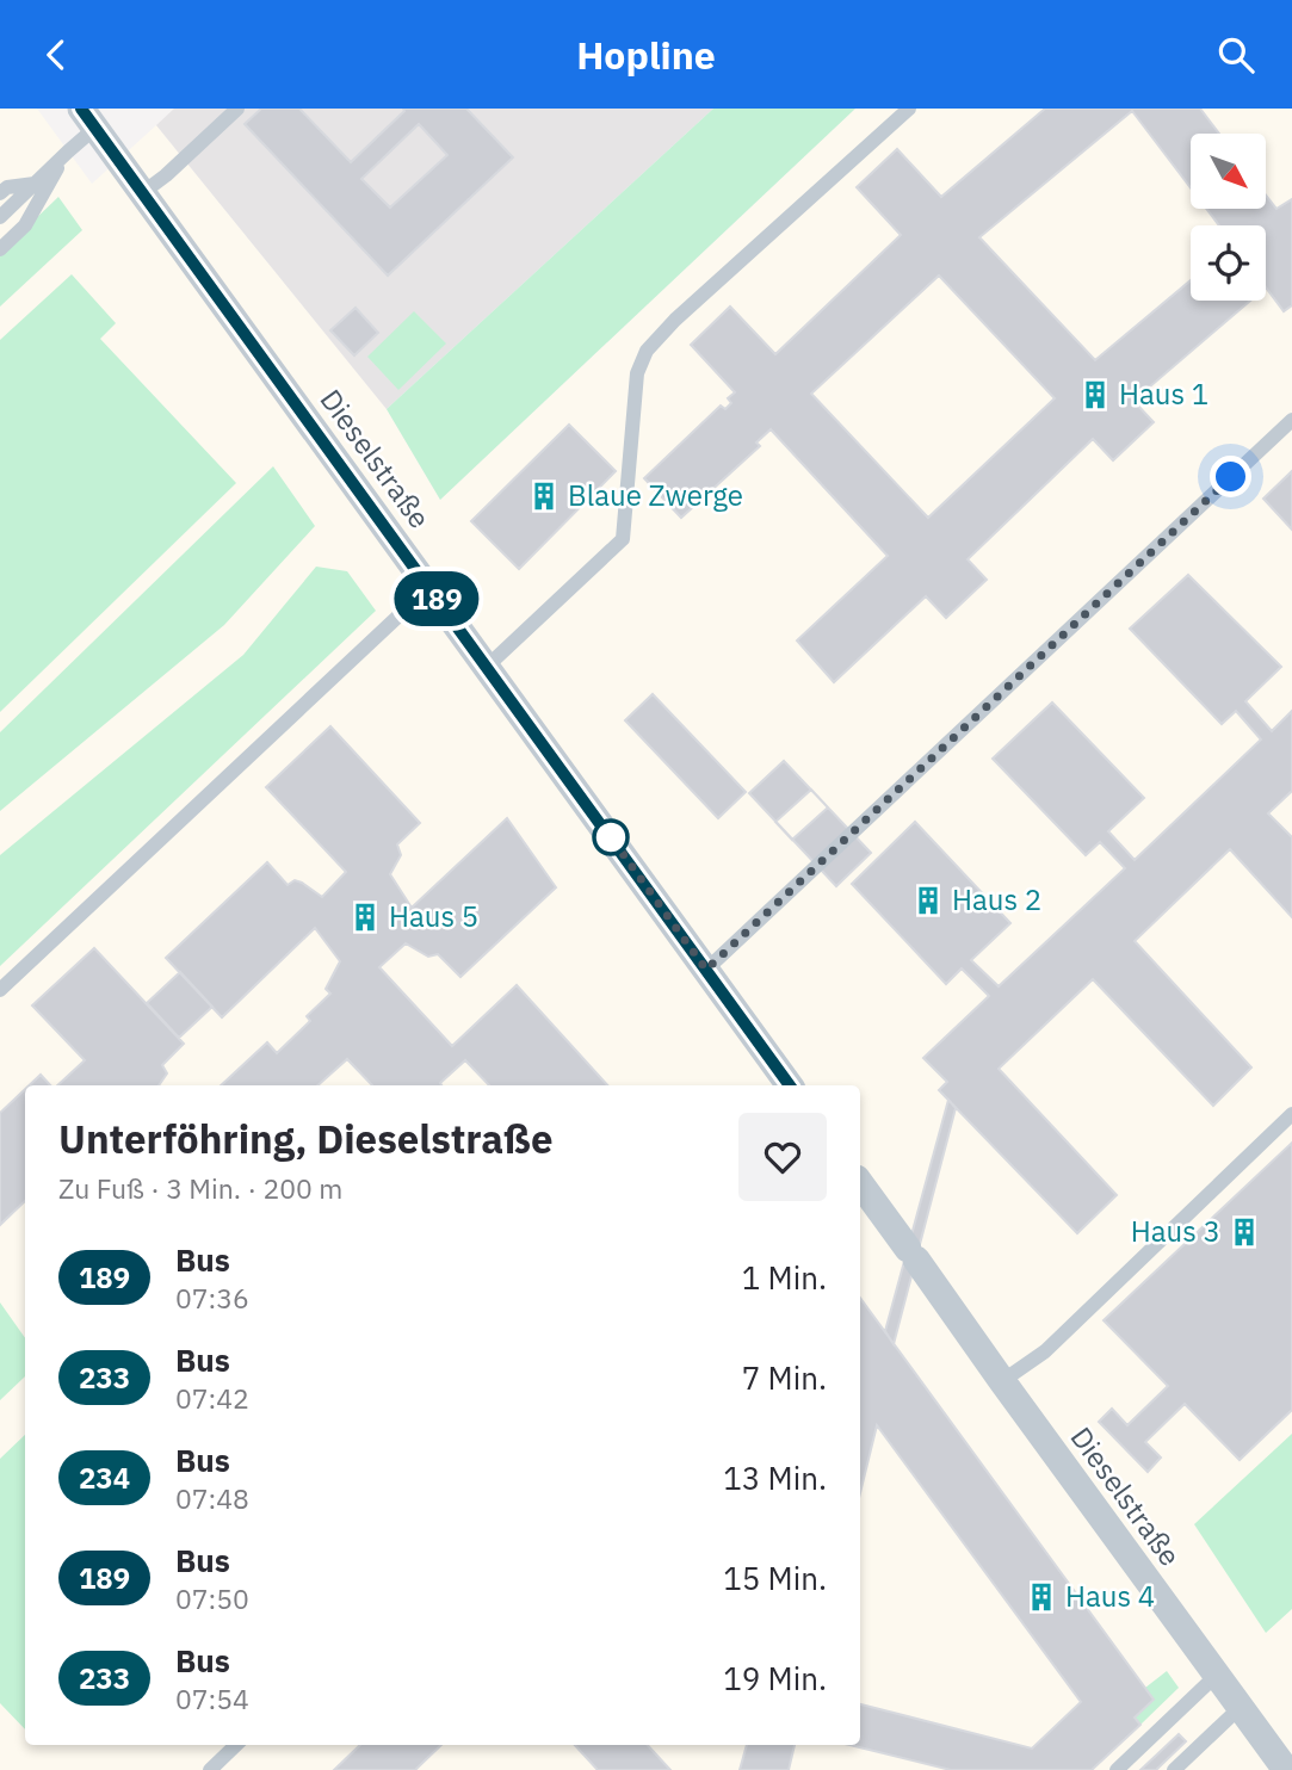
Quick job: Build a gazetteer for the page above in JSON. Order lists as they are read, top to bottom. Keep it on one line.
{"streets":{"street":["Dieselstraße"]},"places":{"building":["Haus 1","Blaue Zwerge","Haus 2","Haus 5","Haus 3","Haus 4"]},"lines":["bus line 189"],"north":"bottom right","page":{"header":"Hopline","on_map":"189","heading":["Unterföhring, Dieselstraße","Zu Fuß · 3 Min. · 200 m"],"list":[{"mark":"189","name":"Bus","note":"07:36","value":"1 Min."},{"mark":"233","name":"Bus","note":"07:42","value":"7 Min."},{"mark":"234","name":"Bus","note":"07:48","value":"13 Min."},{"mark":"189","name":"Bus","note":"07:50","value":"15 Min."},{"mark":"233","name":"Bus","note":"07:54","value":"19 Min."}]}}
